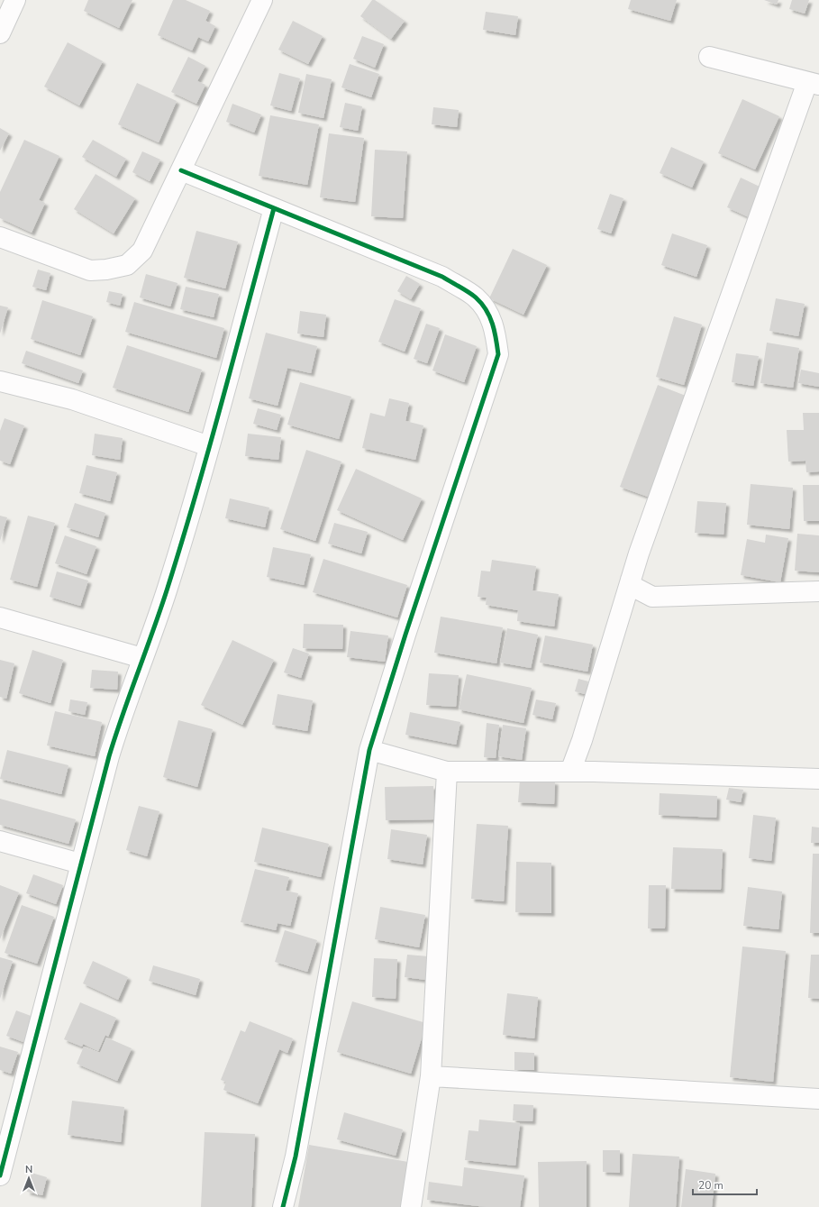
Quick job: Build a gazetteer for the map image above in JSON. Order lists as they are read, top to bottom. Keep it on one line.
{"scale_bar":"20 m","north":"top"}
